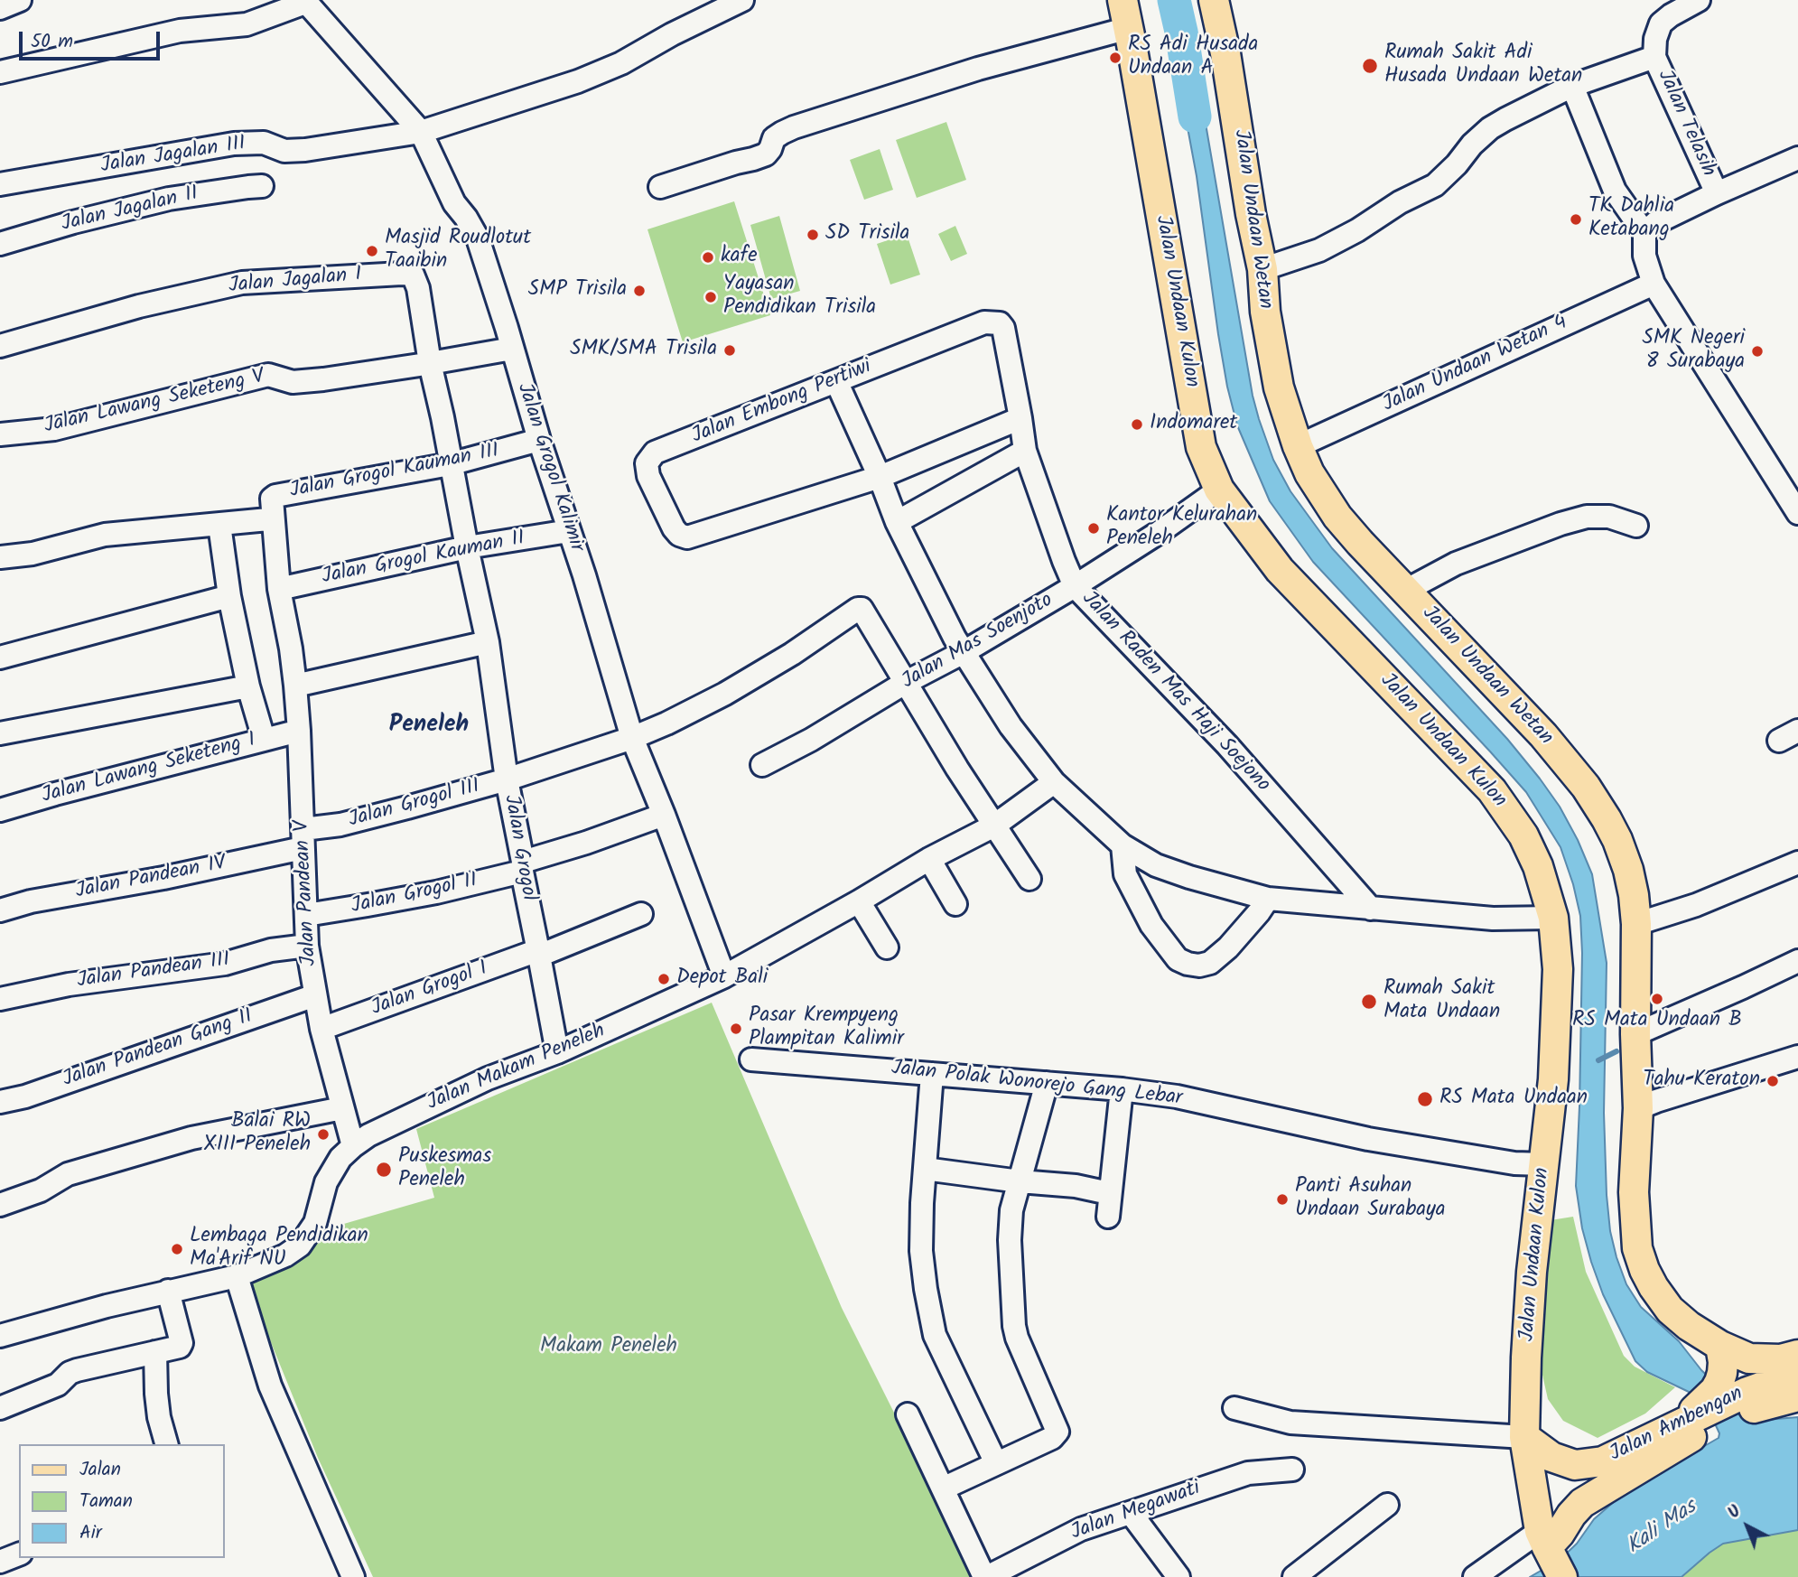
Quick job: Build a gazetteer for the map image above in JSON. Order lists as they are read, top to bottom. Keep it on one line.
{"streets":{"main road":["Jalan Undaan Wetan","Jalan Undaan Kulon","Jalan Ambengan"],"street":["Jalan Telasih","Jalan Jagalan III","Jalan Jagalan II","Jalan Jagalan I","Jalan Undaan Wetan 4","Jalan Lawang Seketeng V","Jalan Embong Pertiwi","Jalan Grogol Kalimir","Jalan Grogol Kauman III","Jalan Grogol Kauman II","Jalan Mas Soenjoto","Jalan Raden Mas Haji Soejono","Jalan Lawang Seketeng I","Jalan Grogol III","Jalan Grogol","Jalan Pandean IV","Jalan Pandean V","Jalan Grogol II","Jalan Pandean III","Jalan Grogol I","Jalan Pandean Gang II","Jalan Makam Peneleh","Jalan Polak Wonorejo Gang Lebar","Jalan Megawati"]},"crossings":[["Jalan Jagalan III","Jalan Grogol Kalimir"],["Jalan Undaan Wetan","Jalan Undaan Wetan 4"],["Jalan Undaan Wetan","Jalan Ambengan"],["Jalan Jagalan I","Jalan Lawang Seketeng V"],["Jalan Jagalan I","Jalan Grogol Kauman III"],["Jalan Jagalan I","Jalan Grogol Kauman II"],["Jalan Jagalan I","Jalan Grogol"],["Jalan Undaan Kulon","Jalan Mas Soenjoto"],["Jalan Undaan Kulon","Jalan Polak Wonorejo Gang Lebar"],["Jalan Undaan Kulon","Jalan Ambengan"],["Jalan Lawang Seketeng V","Jalan Grogol Kalimir"],["Jalan Embong Pertiwi","Jalan Raden Mas Haji Soejono"],["Jalan Grogol Kalimir","Jalan Grogol Kauman III"],["Jalan Grogol Kalimir","Jalan Grogol Kauman II"],["Jalan Grogol Kalimir","Jalan Grogol III"],["Jalan Grogol Kalimir","Jalan Grogol II"],["Jalan Grogol Kalimir","Jalan Makam Peneleh"],["Jalan Grogol Kauman III","Jalan Pandean V"],["Jalan Grogol Kauman II","Jalan Pandean V"],["Jalan Mas Soenjoto","Jalan Raden Mas Haji Soejono"],["Jalan Mas Soenjoto","Jalan Grogol III"],["Jalan Lawang Seketeng I","Jalan Pandean V"],["Jalan Grogol III","Jalan Grogol"],["Jalan Grogol III","Jalan Pandean IV"],["Jalan Grogol III","Jalan Pandean V"],["Jalan Grogol","Jalan Grogol II"],["Jalan Grogol","Jalan Grogol I"],["Jalan Grogol","Jalan Makam Peneleh"],["Jalan Pandean IV","Jalan Pandean V"],["Jalan Pandean V","Jalan Grogol II"],["Jalan Pandean V","Jalan Pandean III"],["Jalan Pandean V","Jalan Grogol I"],["Jalan Pandean V","Jalan Pandean Gang II"],["Jalan Pandean V","Jalan Makam Peneleh"]],"districts":["Peneleh"],"water":["Kali Mas"],"parks":["Makam Peneleh"],"places":["RS Adi Husada Undaan A","Rumah Sakit Adi Husada Undaan Wetan","TK Dahlia Ketabang","SD Trisila","Masjid Roudlotut Taaibin","kafe","SMP Trisila","Yayasan Pendidikan Trisila","SMK/SMA Trisila","SMK Negeri 8 Surabaya","Indomaret","Kantor Kelurahan Peneleh","Depot Bali","RS Mata Undaan B","Rumah Sakit Mata Undaan","Pasar Krempyeng Plampitan Kalimir","Tahu Keraton","RS Mata Undaan","Balai RW XIII Peneleh","Puskesmas Peneleh","Panti Asuhan Undaan Surabaya","Lembaga Pendidikan Ma'Arif NU"],"legend":["Jalan","Taman","Air"],"scale_bar":"50 m","north":"top left"}
